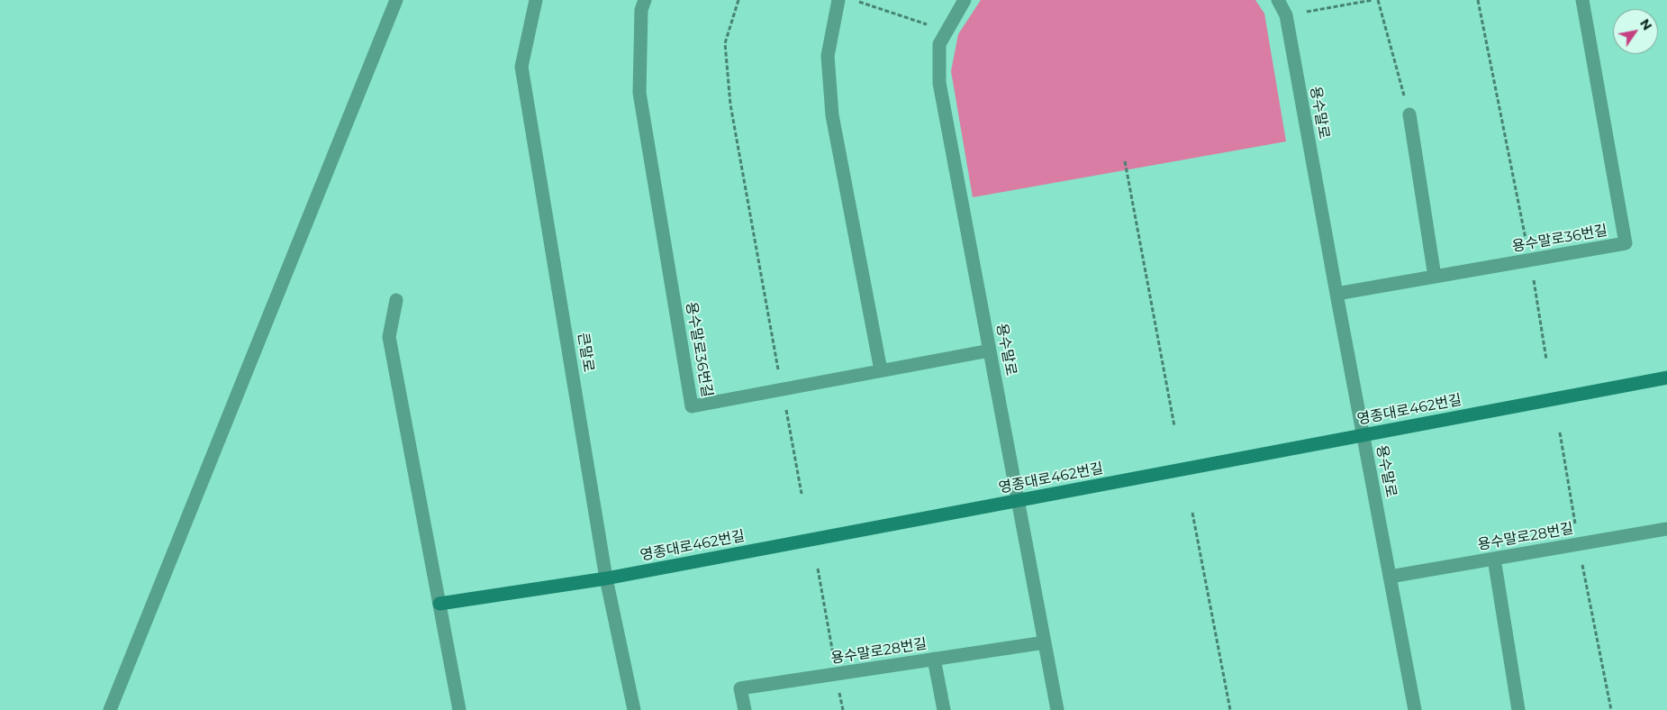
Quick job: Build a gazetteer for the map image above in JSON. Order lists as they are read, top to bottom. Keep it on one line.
{"streets":{"street":["용수말로","용수말로36번길","큰말로","영종대로462번길","용수말로28번길"]},"crossings":[["용수말로","용수말로36번길"],["용수말로","영종대로462번길"],["용수말로","용수말로28번길"],["큰말로","영종대로462번길"]],"north":"top right"}
